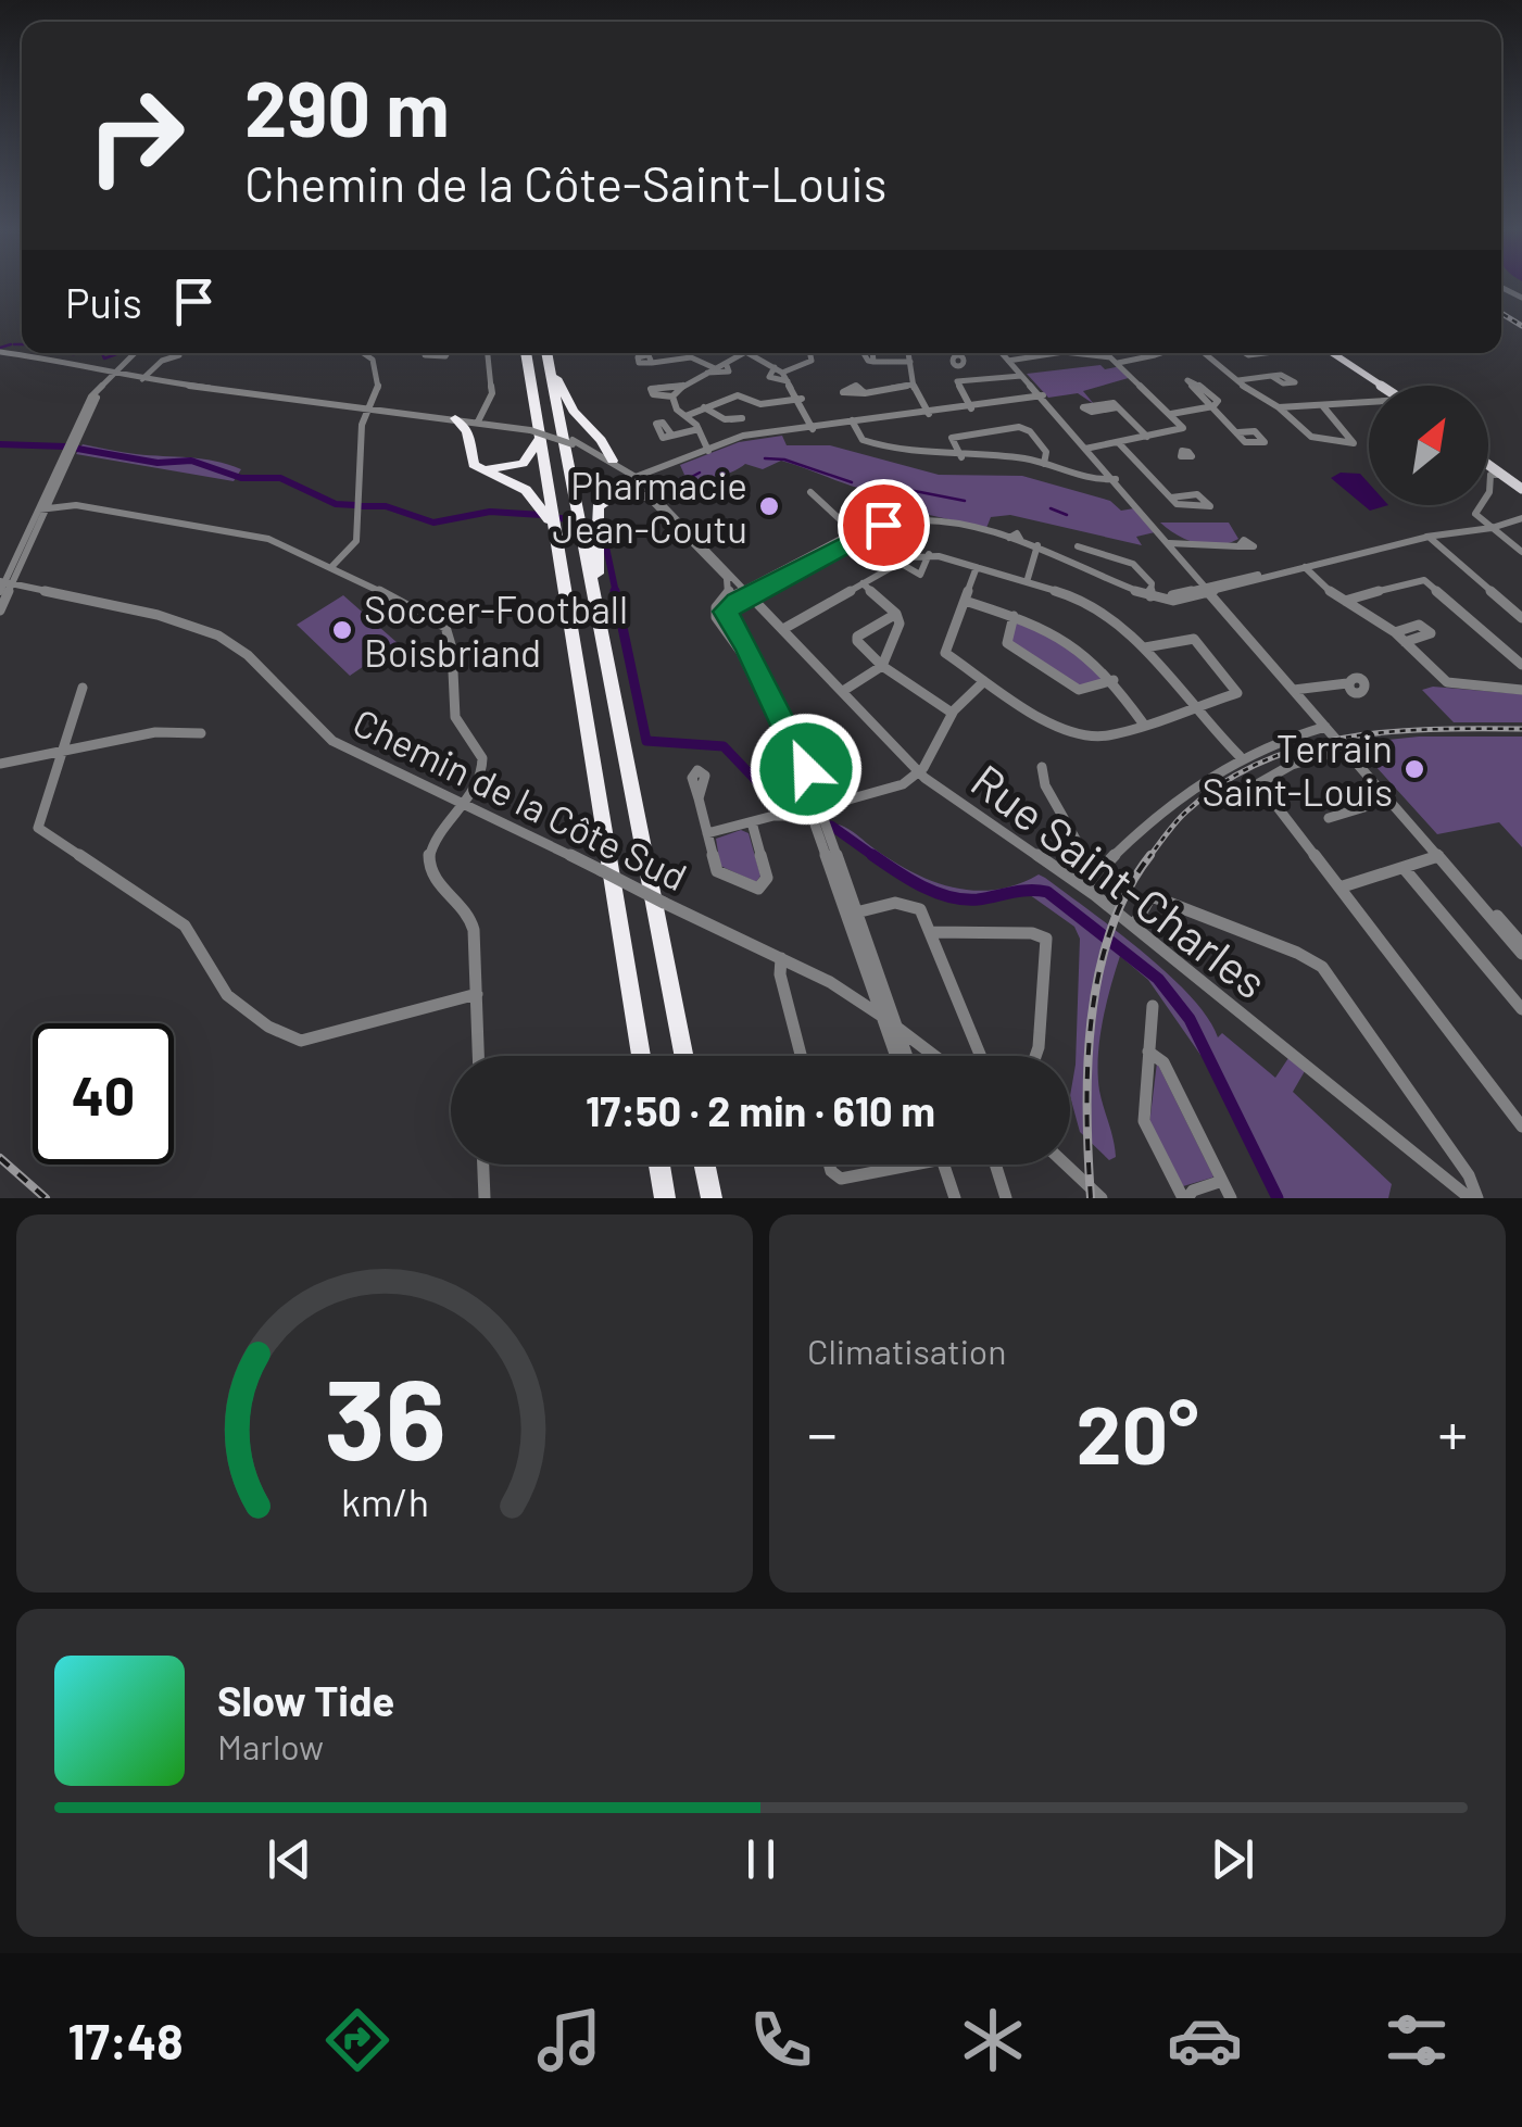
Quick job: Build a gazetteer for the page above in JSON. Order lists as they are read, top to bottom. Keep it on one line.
{"streets":{"street":["Chemin de la Côte Sud","Rue Saint-Charles"]},"places":["Pharmacie Jean-Coutu","Soccer-Football Boisbriand","Terrain Saint-Louis"],"north":"top right","page":{"turn":["290 m","Chemin de la Côte-Saint-Louis"],"then":"Puis","limit":"40","trip":"17:50 · 2 min · 610 m","tile":"Climatisation","heat":["−","20°","+"],"song":["Slow Tide","Marlow"],"tabs":"17:48","gauge":["36","km/h"]}}
